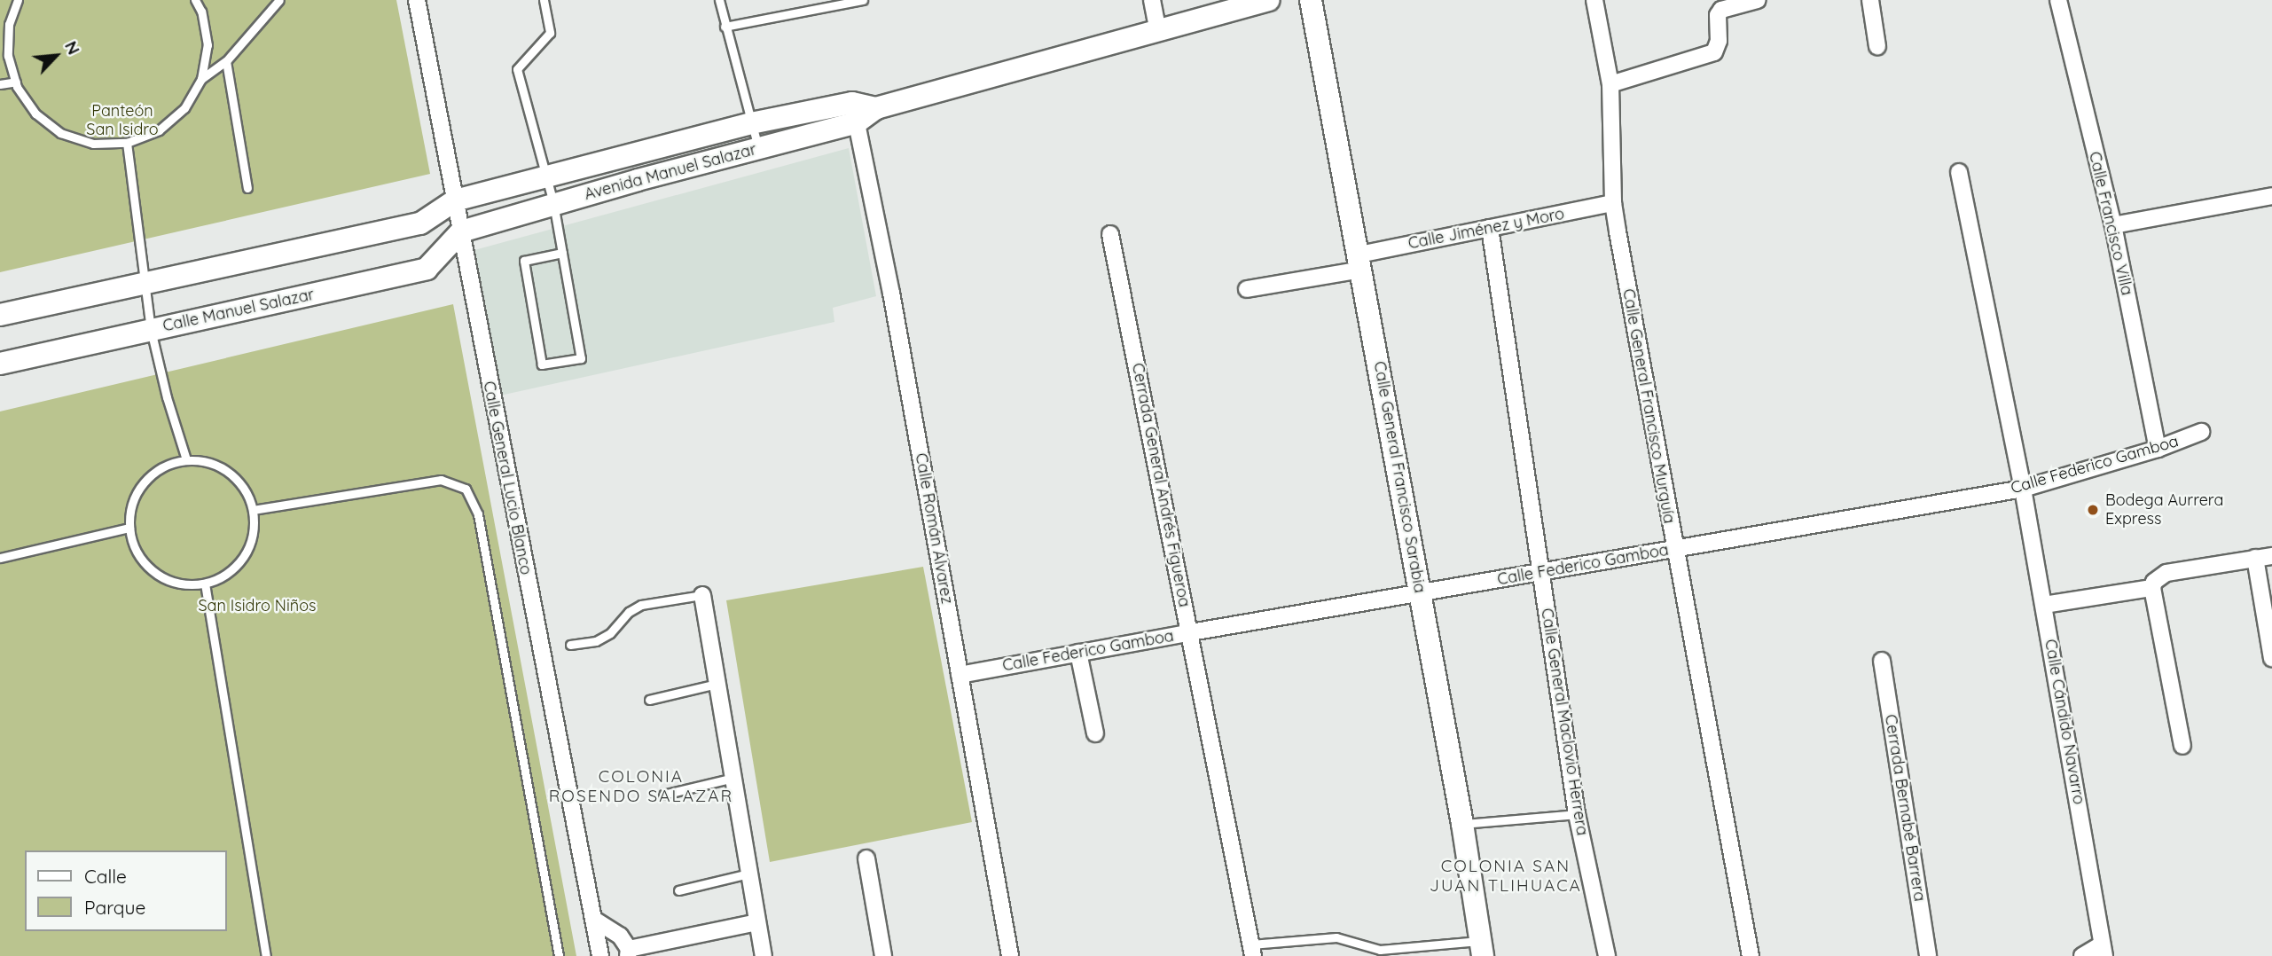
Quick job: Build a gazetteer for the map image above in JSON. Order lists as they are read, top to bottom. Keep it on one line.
{"streets":{"street":["Avenida Manuel Salazar","Calle Francisco Villa","Calle Jiménez y Moro","Calle Manuel Salazar","Calle General Francisco Murguía","Calle Federico Gamboa","Calle General Francisco Sarabia","Calle General Lucio Blanco","Cerrada General Andrés Figueroa","Calle Román Álvarez","Calle General Maclovio Herrera","Calle Cándido Navarro","Cerrada Bernabé Barrera"]},"crossings":[["Avenida Manuel Salazar","Calle Manuel Salazar"],["Avenida Manuel Salazar","Calle General Lucio Blanco"],["Avenida Manuel Salazar","Calle Román Álvarez"],["Calle Francisco Villa","Calle Federico Gamboa"],["Calle Jiménez y Moro","Calle General Francisco Murguía"],["Calle Jiménez y Moro","Calle General Francisco Sarabia"],["Calle Jiménez y Moro","Calle General Maclovio Herrera"],["Calle Manuel Salazar","Calle General Lucio Blanco"],["Calle General Francisco Murguía","Calle Federico Gamboa"],["Calle Federico Gamboa","Calle General Francisco Sarabia"],["Calle Federico Gamboa","Cerrada General Andrés Figueroa"],["Calle Federico Gamboa","Calle Román Álvarez"],["Calle Federico Gamboa","Calle General Maclovio Herrera"],["Calle Federico Gamboa","Calle Cándido Navarro"]],"districts":["COLONIA ROSENDO SALAZAR","COLONIA SAN JUAN TLIHUACA"],"parks":["Panteón San Isidro","San Isidro Niños"],"places":["Bodega Aurrera Express"],"legend":["Calle","Parque"],"north":"top right"}
